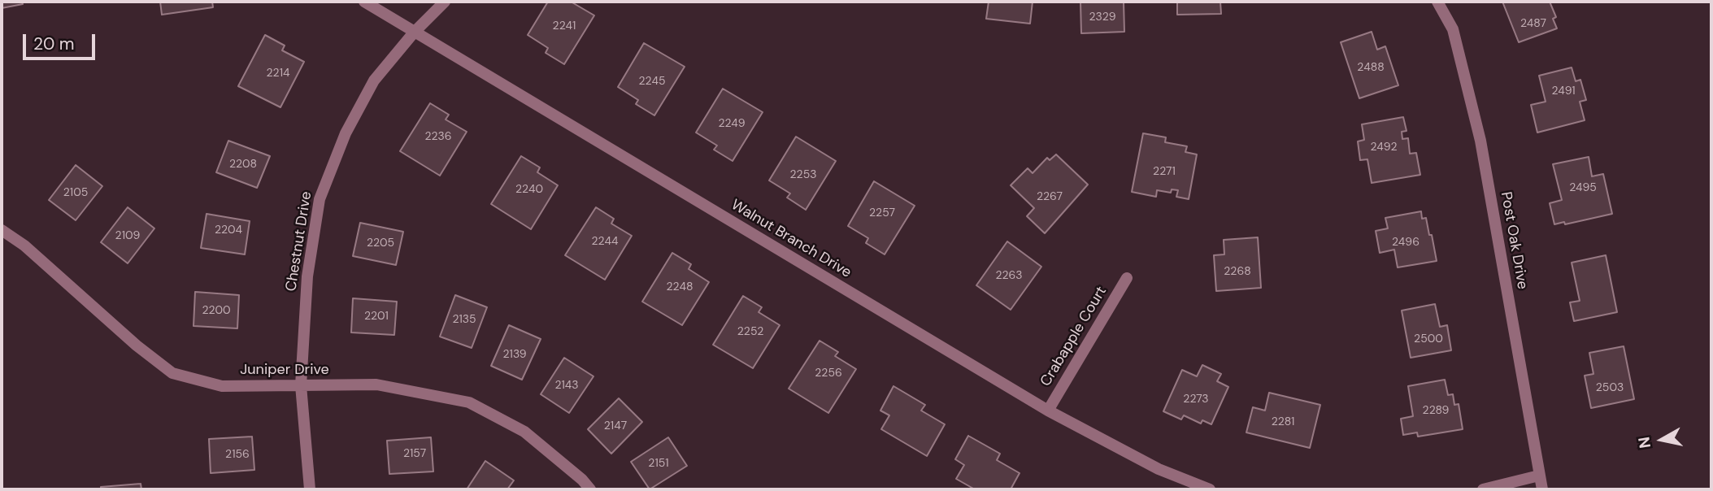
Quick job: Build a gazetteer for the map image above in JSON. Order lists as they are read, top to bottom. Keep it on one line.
{"streets":{"street":["Walnut Branch Drive","Post Oak Drive","Chestnut Drive","Crabapple Court","Juniper Drive"]},"crossings":[["Walnut Branch Drive","Chestnut Drive"],["Walnut Branch Drive","Crabapple Court"],["Chestnut Drive","Juniper Drive"]],"house_numbers":["2329","2487","2241","2488","2214","2245","2491","2249","2236","2492","2208","2271","2253","2495","2240","2105","2267","2257","2204","2109","2244","2496","2205","2268","2263","2248","2200","2201","2135","2252","2500","2139","2256","2143","2503","2273","2289","2281","2147","2157","2156","2151"],"scale_bar":"20 m","north":"left"}
